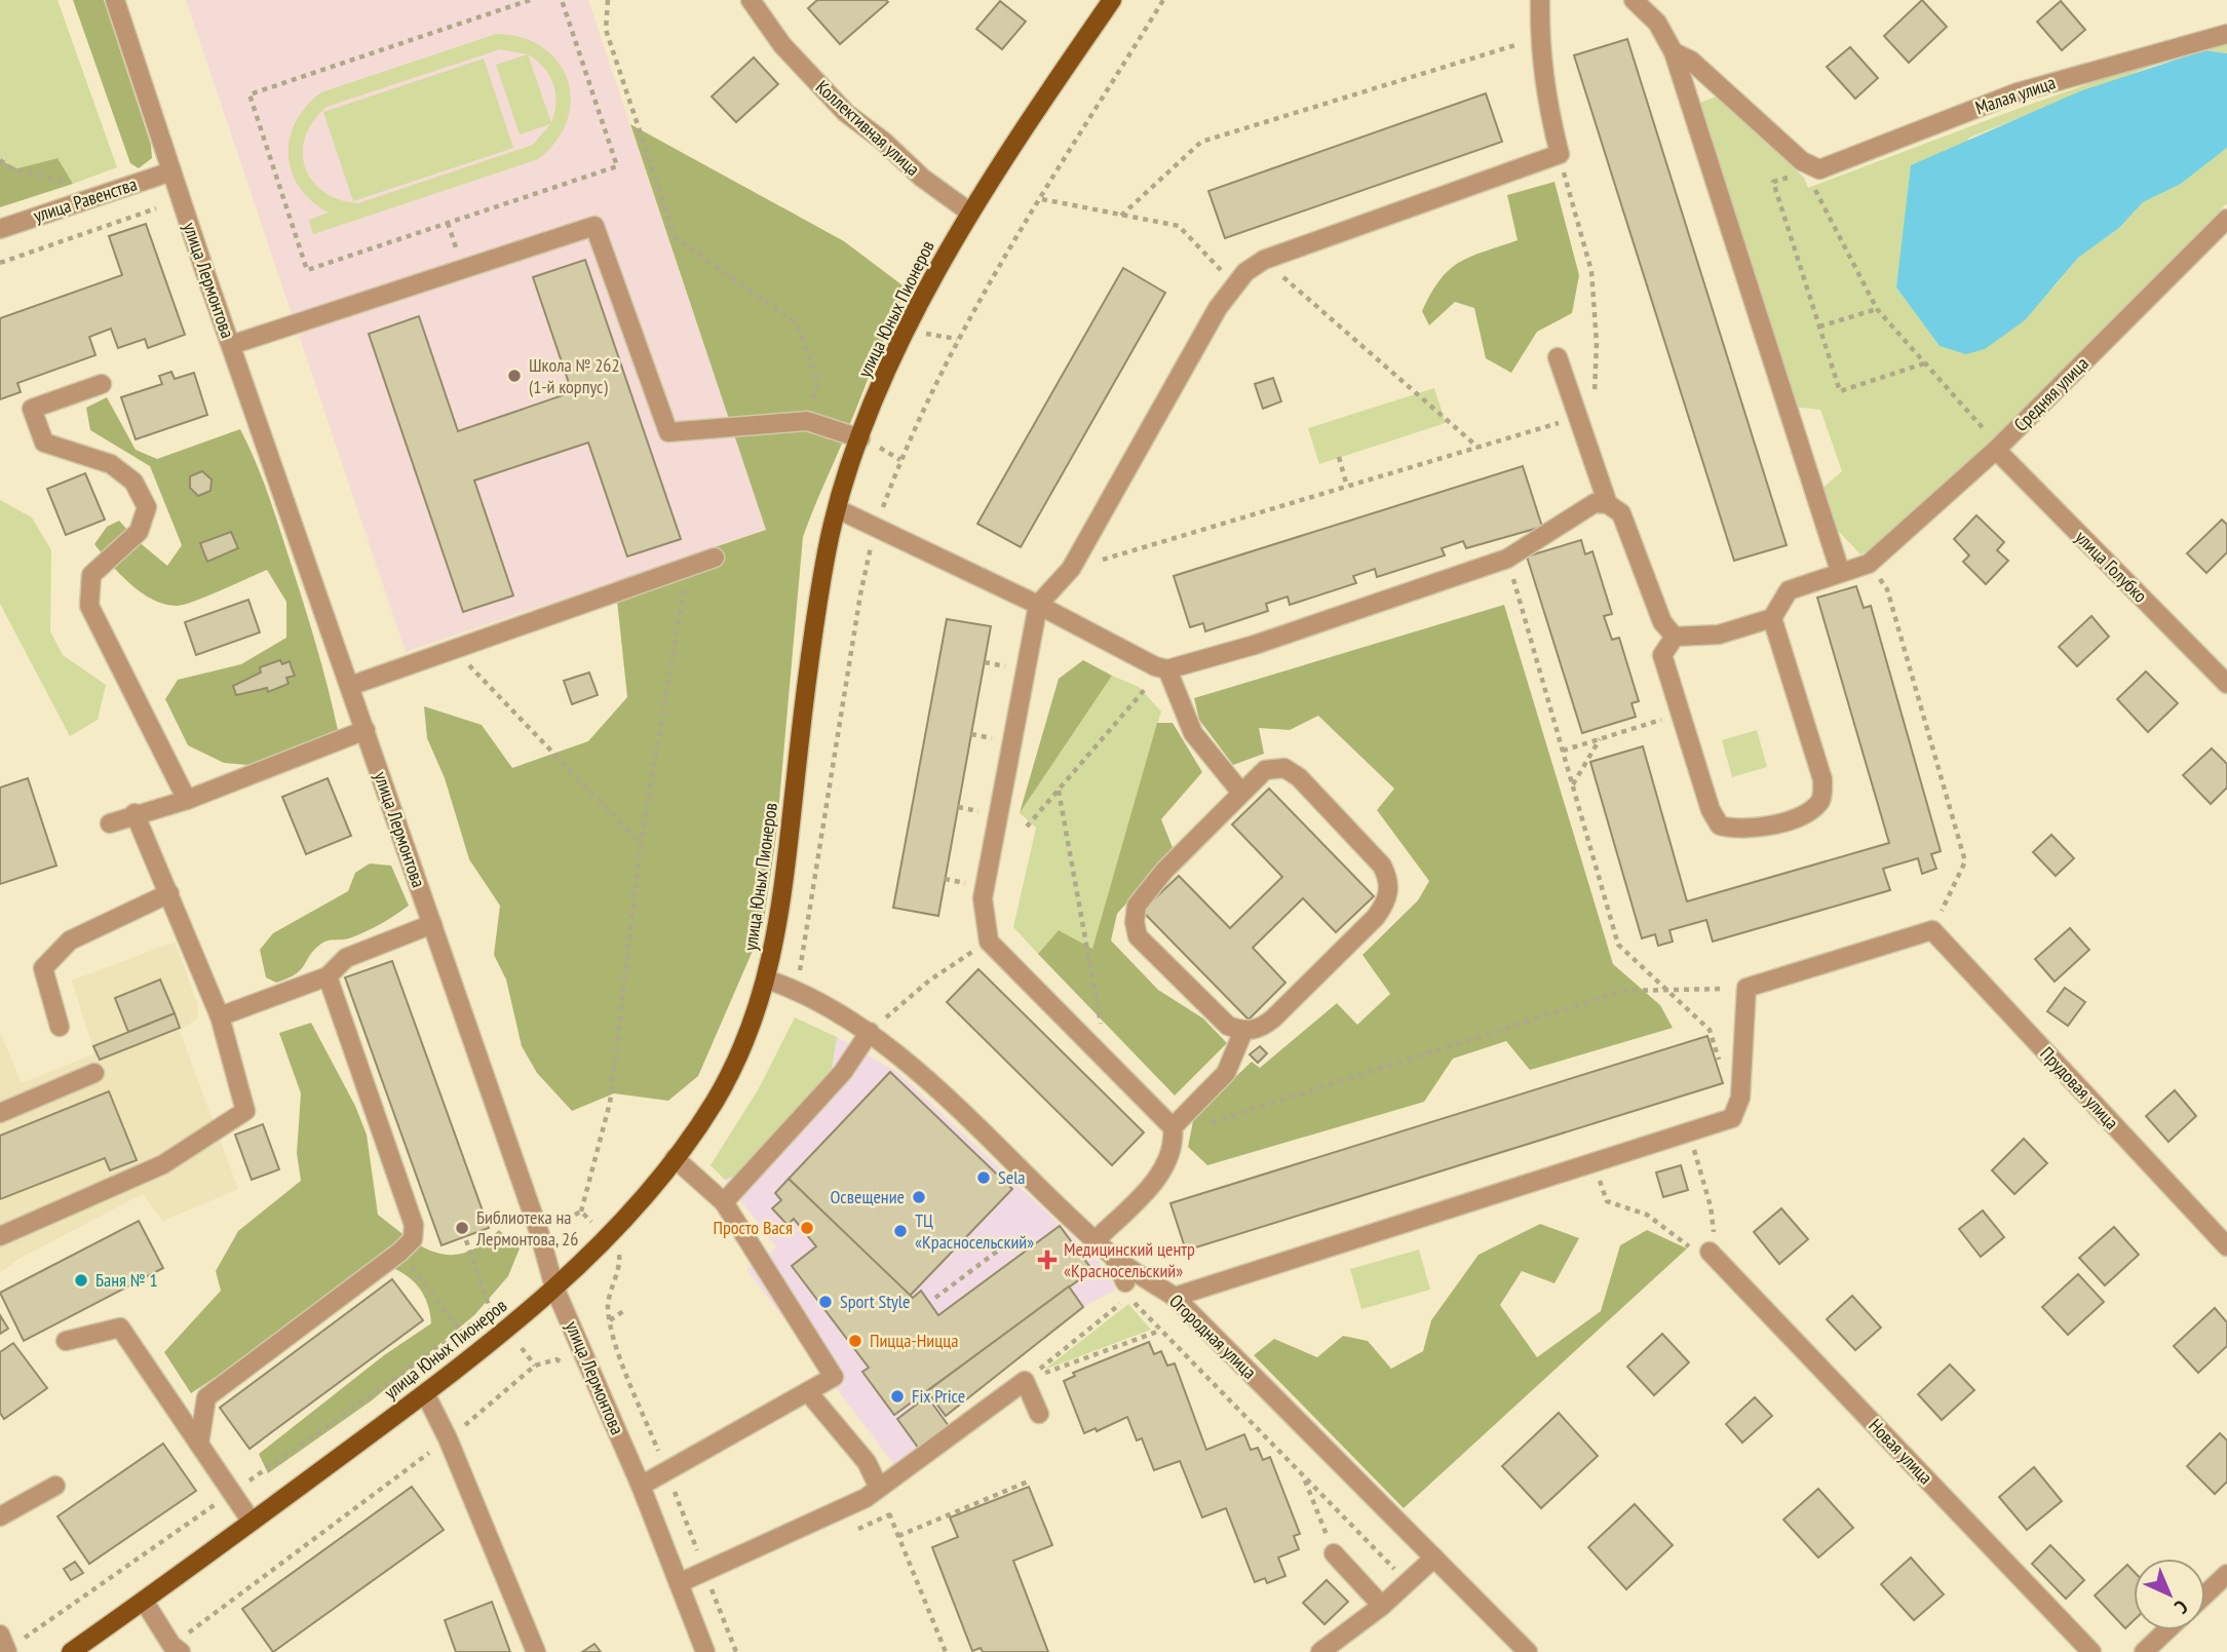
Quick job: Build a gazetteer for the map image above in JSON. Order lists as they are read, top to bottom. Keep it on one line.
{"streets":{"main road":["улица Юных Пионеров"],"street":["Малая улица","Коллективная улица","улица Равенства","улица Лермонтова","Средняя улица","улица Голубко","Прудовая улица","Огородная улица","Новая улица"]},"crossings":[["Коллективная улица","улица Юных Пионеров"],["улица Равенства","улица Лермонтова"],["улица Лермонтова","улица Юных Пионеров"],["улица Юных Пионеров","Огородная улица"],["Средняя улица","улица Голубко"]],"places":{"other":["Школа № 262 (1-й корпус)","Sela","Освещение","Библиотека на Лермонтова, 26","Просто Вася","ТЦ «Красносельский»","Баня № 1","Sport Style","Пицца-Ницца","Fix Price"],"health":["Медицинский центр «Красносельский»"]},"north":"bottom right"}
